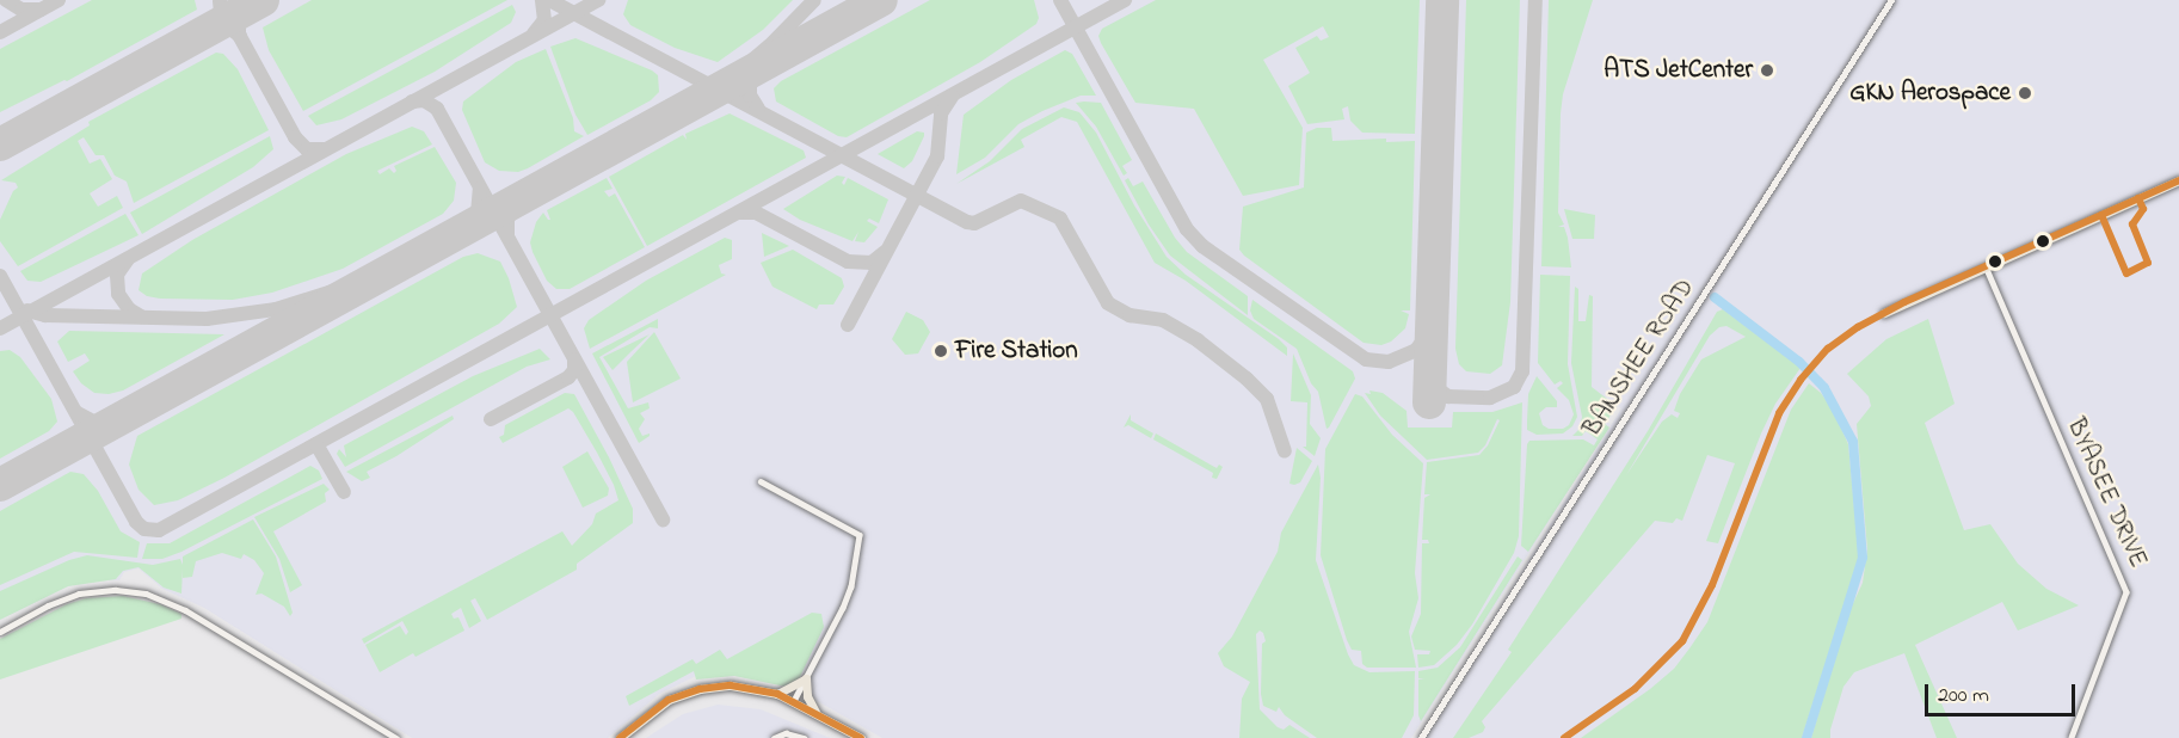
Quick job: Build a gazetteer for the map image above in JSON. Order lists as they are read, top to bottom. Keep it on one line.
{"streets":{"street":["BANSHEE ROAD","BYASEE DRIVE"]},"places":["ATS JetCenter","GKN Aerospace","Fire Station"],"scale_bar":"200 m"}
